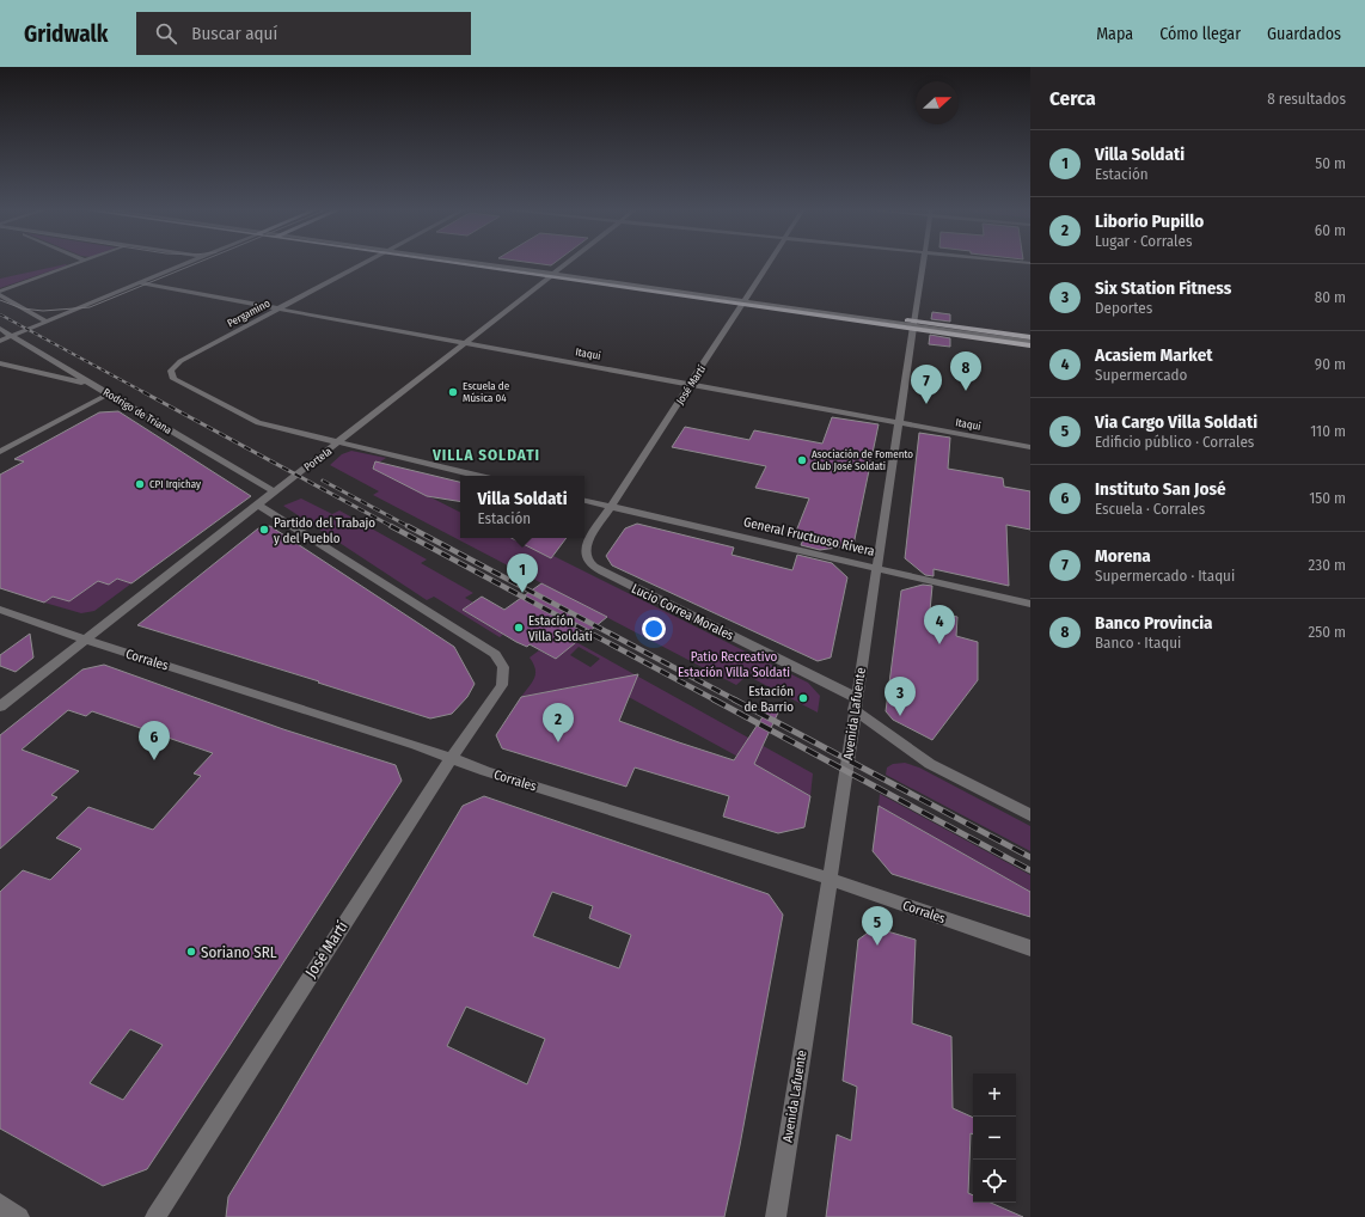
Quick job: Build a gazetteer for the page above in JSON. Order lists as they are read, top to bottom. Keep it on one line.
{"streets":{"street":["Pergamino","Itaqui","José Martí","Rodrigo de Triana","Portela","General Fructuoso Rivera","Lucio Correa Morales","Corrales","Avenida Lafuente"]},"crossings":[["Pergamino","Itaqui"],["Pergamino","Portela"],["Itaqui","José Martí"],["Itaqui","Portela"],["Itaqui","Avenida Lafuente"],["José Martí","Portela"],["José Martí","General Fructuoso Rivera"],["José Martí","Lucio Correa Morales"],["José Martí","Corrales"],["Rodrigo de Triana","Portela"],["Portela","Corrales"],["General Fructuoso Rivera","Avenida Lafuente"],["Lucio Correa Morales","Avenida Lafuente"],["Corrales","Avenida Lafuente"]],"districts":["VILLA SOLDATI"],"parks":["Patio Recreativo Estación Villa Soldati"],"places":["Escuela de Música 04","Asociación de Fomento Club José Soldati","CPI Irqichay","Partido del Trabajo y del Pueblo","Estación Villa Soldati","Estación de Barrio","Soriano SRL"],"north":"right","page":{"header":"Gridwalk","search":"Buscar aquí","nav":["Mapa","Cómo llegar","Guardados"],"heading":["Cerca","8 resultados"],"list":[{"mark":"1","name":"Villa Soldati","note":"Estación","value":"50 m"},{"mark":"2","name":"Liborio Pupillo","note":"Lugar · Corrales","value":"60 m"},{"mark":"3","name":"Six Station Fitness","note":"Deportes","value":"80 m"},{"mark":"4","name":"Acasiem Market","note":"Supermercado","value":"90 m"},{"mark":"5","name":"Via Cargo Villa Soldati","note":"Edificio público · Corrales","value":"110 m"},{"mark":"6","name":"Instituto San José","note":"Escuela · Corrales","value":"150 m"},{"mark":"7","name":"Morena","note":"Supermercado · Itaqui","value":"230 m"},{"mark":"8","name":"Banco Provincia","note":"Banco · Itaqui","value":"250 m"}],"pins":["8","7","1","4","3","2","6","5"],"popup":["Villa Soldati","Estación"],"map_buttons":["+","−"]}}
